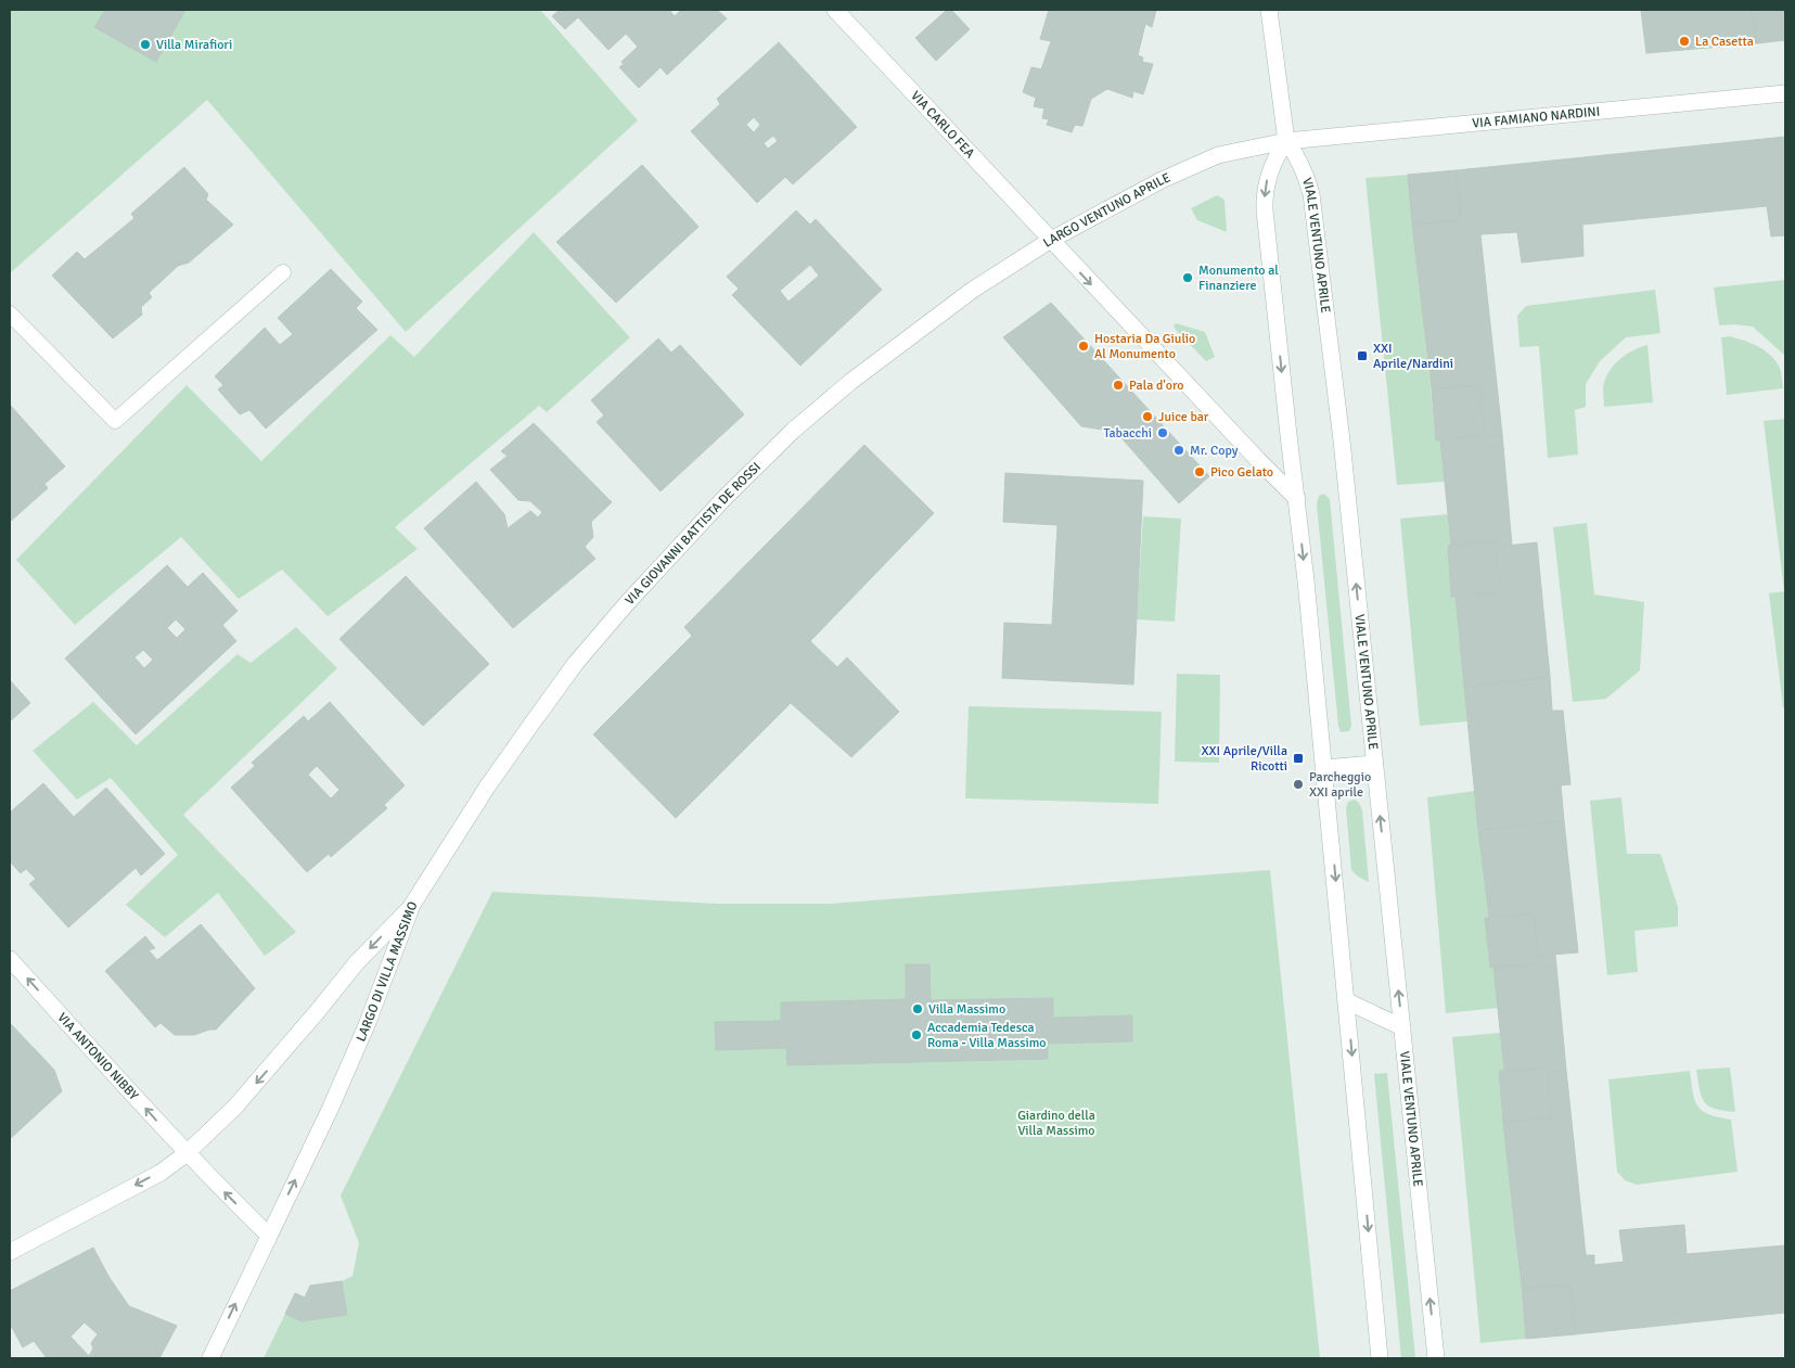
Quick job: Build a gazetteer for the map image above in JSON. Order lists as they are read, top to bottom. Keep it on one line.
{"streets":{"street":["VIA FAMIANO NARDINI","VIA CARLO FEA","LARGO VENTUNO APRILE","VIALE VENTUNO APRILE","VIA GIOVANNI BATTISTA DE ROSSI","LARGO DI VILLA MASSIMO","VIA ANTONIO NIBBY"]},"crossings":[["VIA FAMIANO NARDINI","LARGO VENTUNO APRILE"],["VIA FAMIANO NARDINI","VIALE VENTUNO APRILE"],["VIA CARLO FEA","LARGO VENTUNO APRILE"],["VIA CARLO FEA","VIA GIOVANNI BATTISTA DE ROSSI"],["LARGO VENTUNO APRILE","VIALE VENTUNO APRILE"],["LARGO VENTUNO APRILE","VIA GIOVANNI BATTISTA DE ROSSI"],["VIA GIOVANNI BATTISTA DE ROSSI","LARGO DI VILLA MASSIMO"],["LARGO DI VILLA MASSIMO","VIA ANTONIO NIBBY"]],"one_way":["LARGO VENTUNO APRILE","VIA ANTONIO NIBBY"],"parks":["Giardino della Villa Massimo"],"places":{"other":["La Casetta","Villa Mirafiori","Monumento al Finanziere","Hostaria Da Giulio Al Monumento","Pala d'oro","Juice bar","Tabacchi","Mr. Copy","Pico Gelato","Parcheggio XXI aprile","Villa Massimo","Accademia Tedesca Roma - Villa Massimo"],"transit":["XXI Aprile/Nardini","XXI Aprile/Villa Ricotti"]}}
